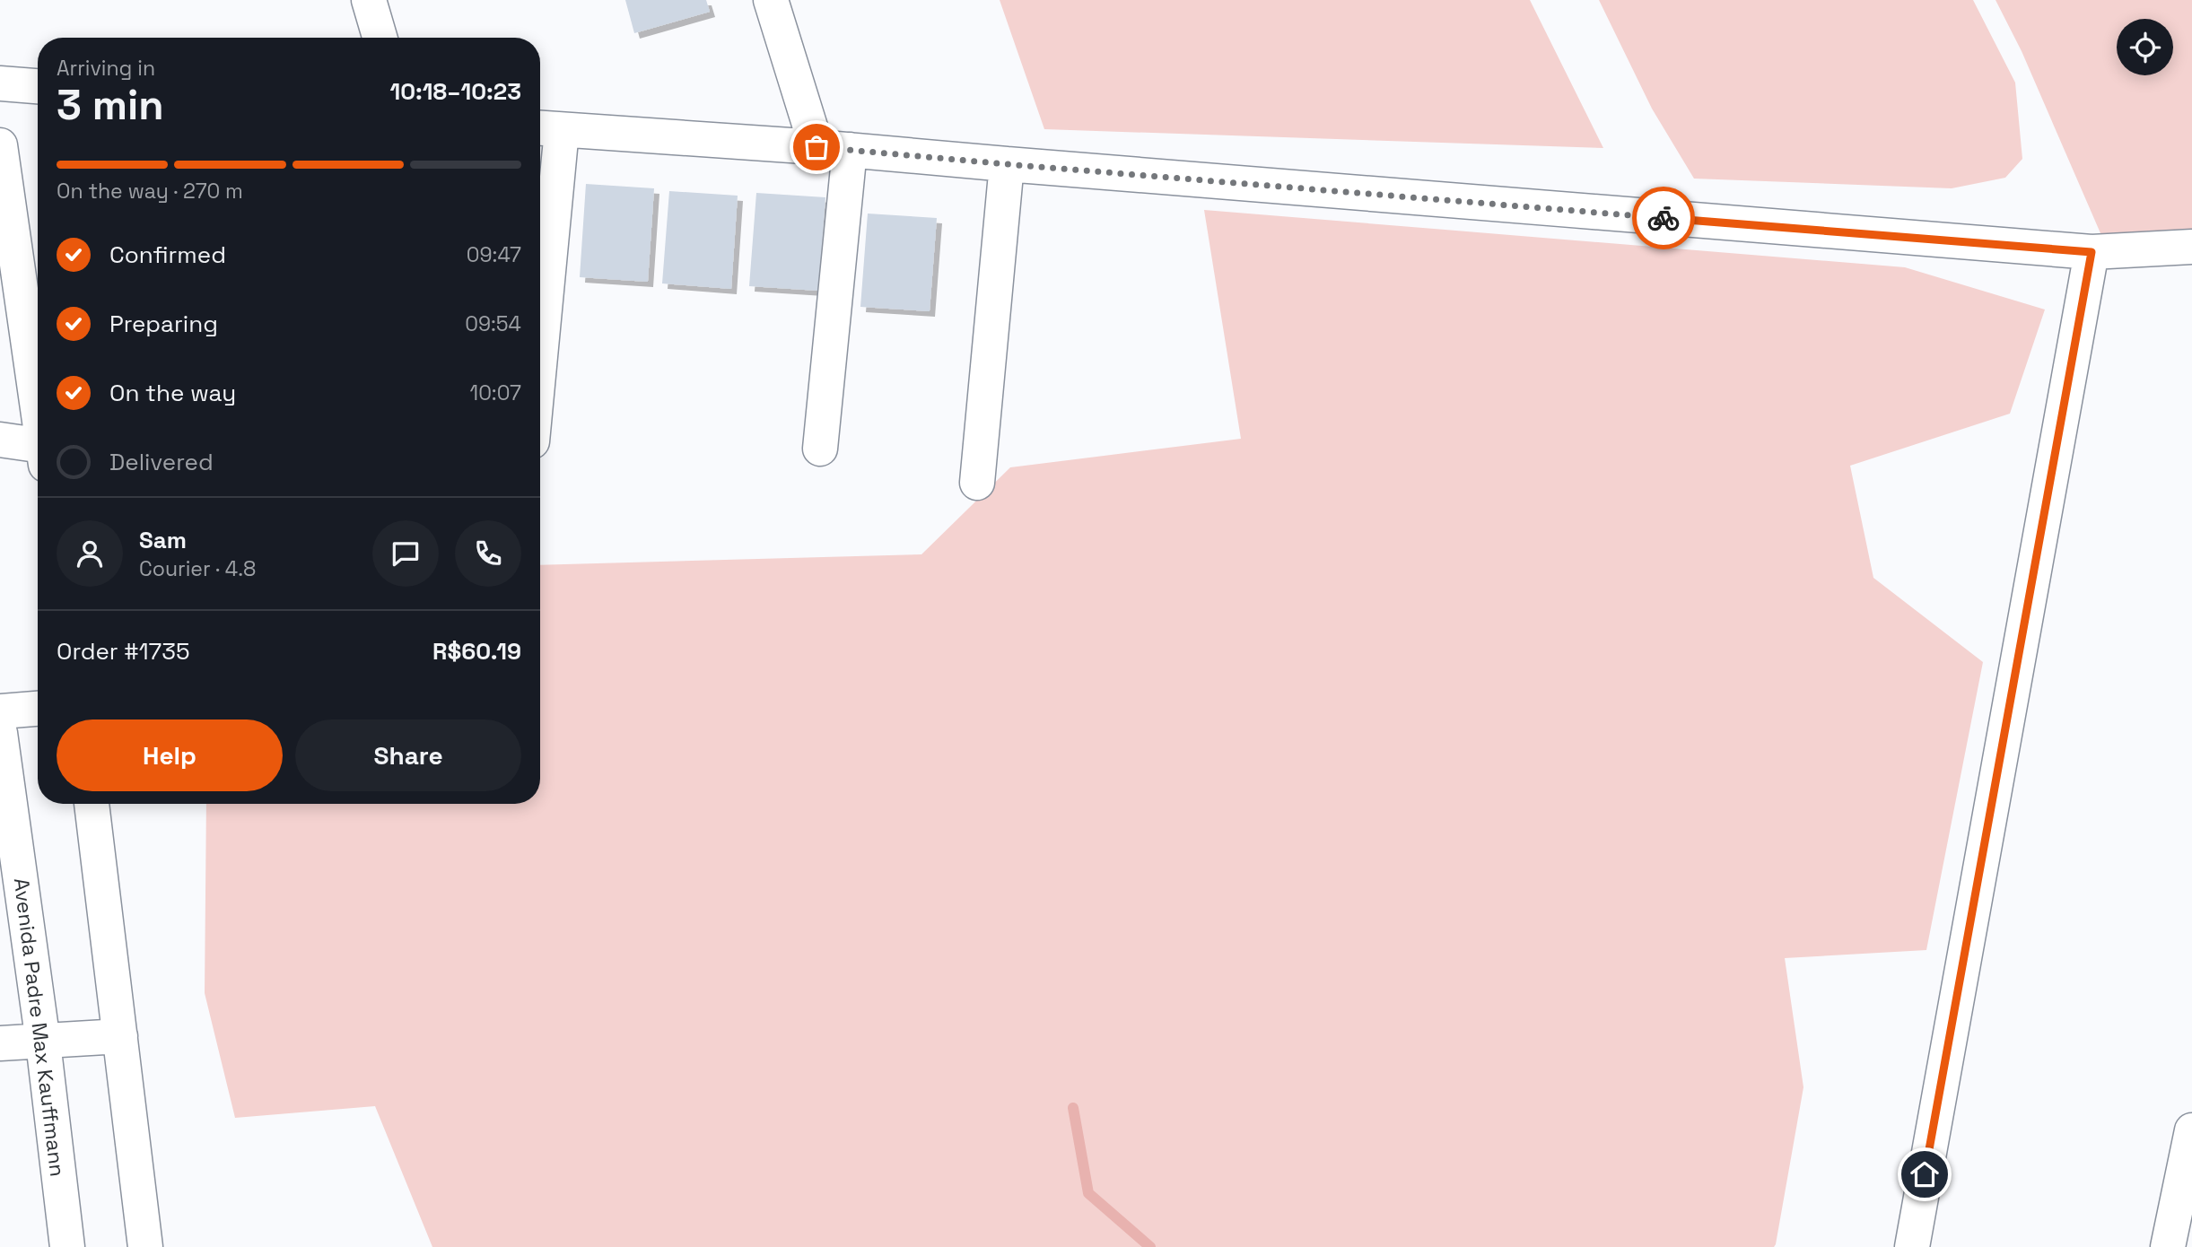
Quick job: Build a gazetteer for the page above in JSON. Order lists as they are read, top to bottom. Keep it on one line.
{"streets":{"street":["Avenida Padre Max Kauffmann"]},"page":{"heading":["3 min","Arriving in","10:18–10:23"],"panel":["Sam","Courier · 4.8","Order #1735","R$60.19"],"bar":"On the way · 270 m","list":[["Confirmed","09:47"],["Preparing","09:54"],["On the way","10:07"],"Delivered"],"buttons":["Help","Share"]}}
